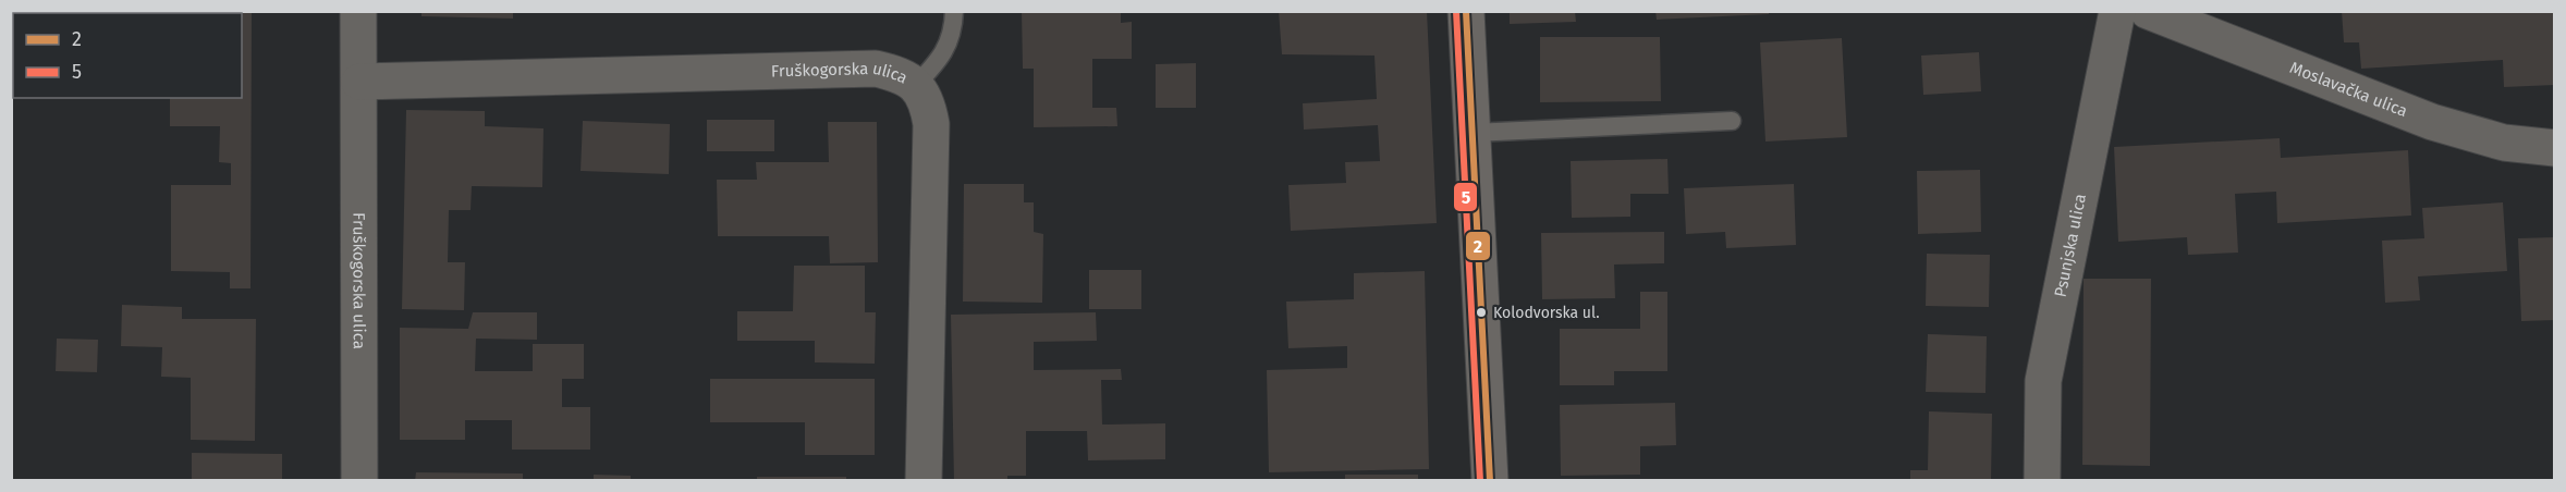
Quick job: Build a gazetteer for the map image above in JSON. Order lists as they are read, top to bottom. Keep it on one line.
{"streets":{"street":["Fruškogorska ulica","Moslavačka ulica","Psunjska ulica"]},"places":["Kolodvorska ul."],"lines":["transit line 2","transit line 5"],"legend":["2","5"]}
